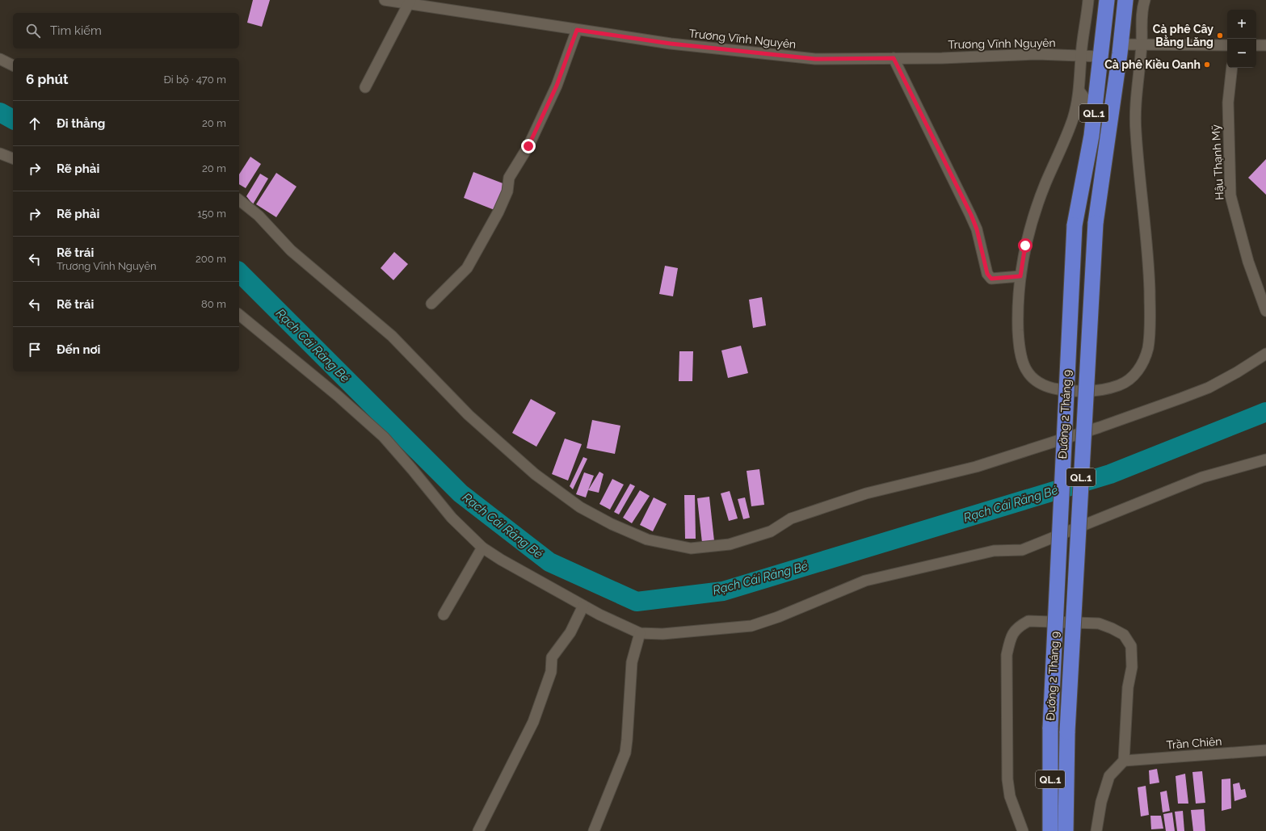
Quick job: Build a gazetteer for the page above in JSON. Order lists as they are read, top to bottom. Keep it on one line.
{"streets":{"highway":["QL.1","Đường 2 Tháng 9"],"street":["Trương Vĩnh Nguyên","Hậu Thạnh Mỹ","Trần Chiên"]},"crossings":[["Trương Vĩnh Nguyên","Đường 2 Tháng 9"]],"water":["Rạch Cái Răng Bé"],"places":["Cà phê Cây Bằng Lăng","Cà phê Kiều Oanh"],"page":{"map_buttons":["+","−"],"search":"Tìm kiếm","heading":["6 phút","Đi bộ · 470 m"],"list":[["Đi thẳng","20 m"],["Rẽ phải","20 m"],["Rẽ phải","150 m"],["Rẽ trái","Trương Vĩnh Nguyên","200 m"],["Rẽ trái","80 m"],"Đến nơi"]}}
